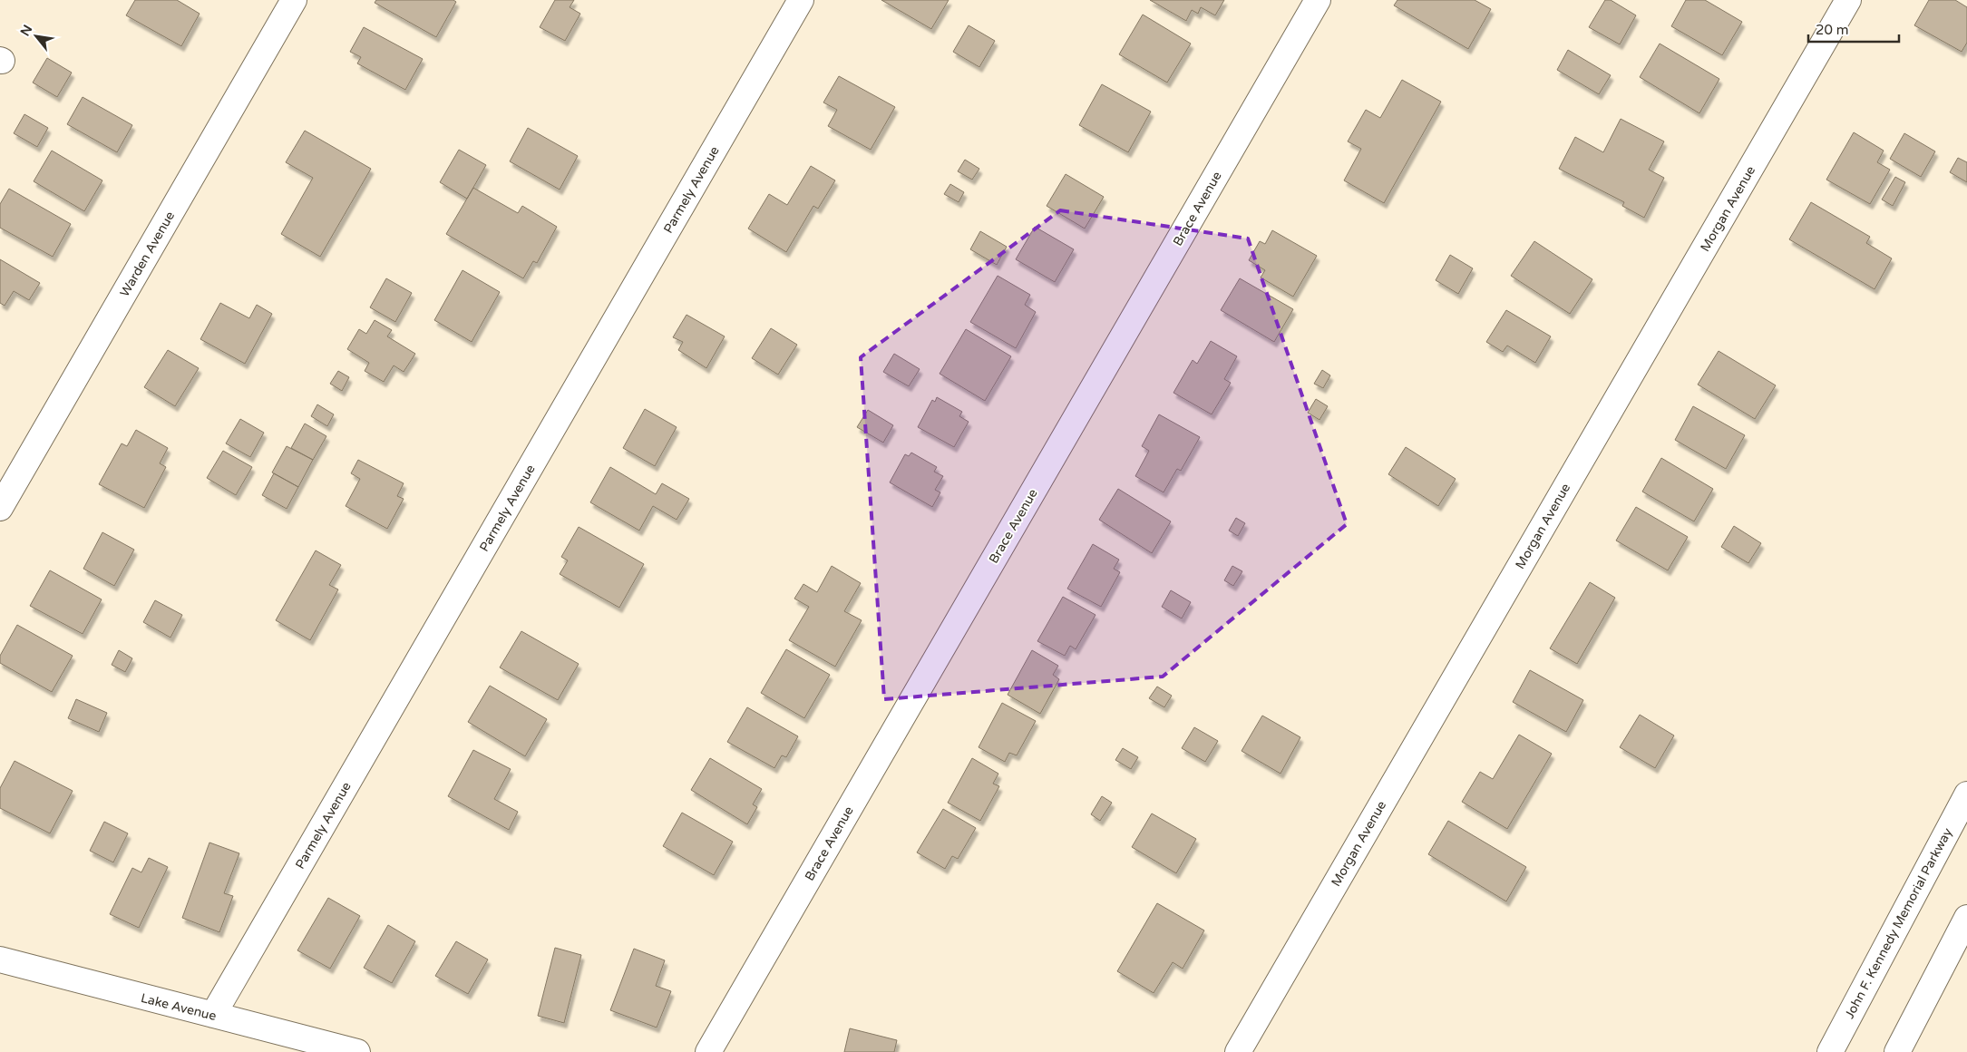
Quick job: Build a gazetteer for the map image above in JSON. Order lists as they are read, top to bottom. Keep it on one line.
{"streets":{"street":["Parmely Avenue","Brace Avenue","Morgan Avenue","Warden Avenue","John F. Kennedy Memorial Parkway","Lake Avenue"]},"crossings":[["Parmely Avenue","Lake Avenue"]],"scale_bar":"20 m","north":"top left"}
